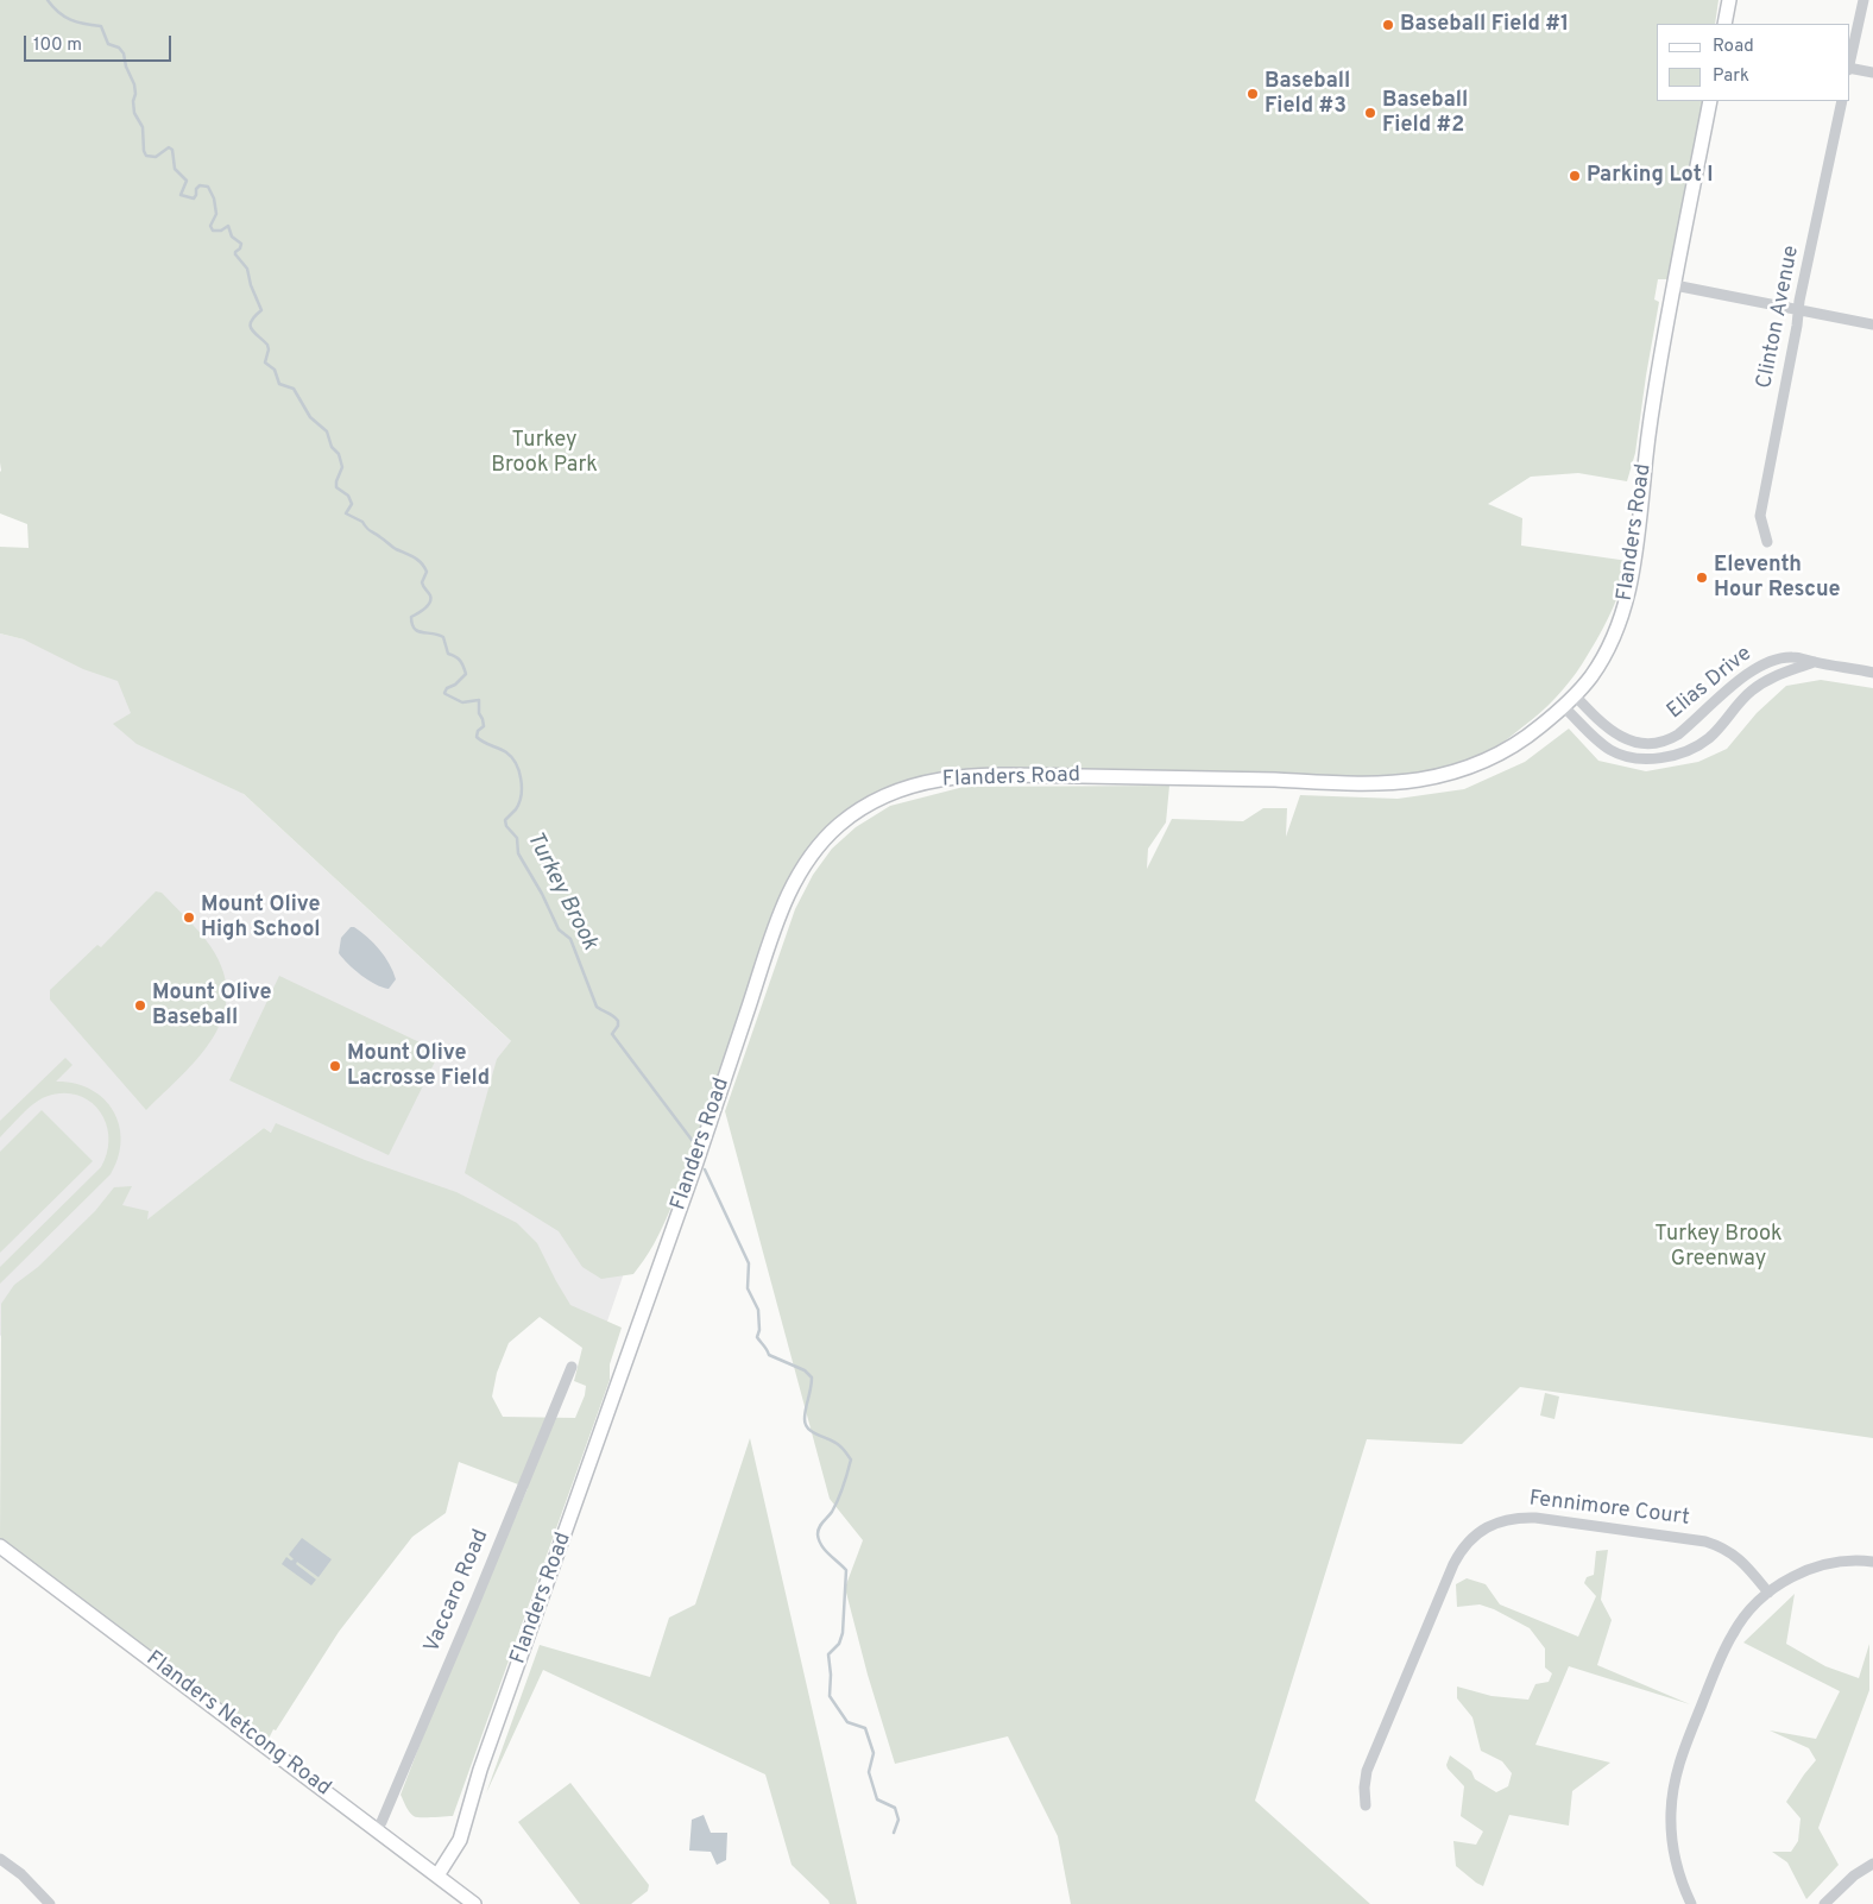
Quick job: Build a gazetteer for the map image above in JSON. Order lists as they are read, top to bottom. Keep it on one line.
{"streets":{"main road":["Flanders Road","Flanders Netcong Road"],"street":["Clinton Avenue","Elias Drive","Fennimore Court","Vaccaro Road"]},"crossings":[["Flanders Road","Elias Drive"],["Flanders Road","Flanders Netcong Road"],["Vaccaro Road","Flanders Netcong Road"]],"water":["Turkey Brook"],"parks":["Turkey Brook Park","Turkey Brook Greenway"],"places":["Baseball Field #1","Baseball Field #3","Baseball Field #2","Parking Lot I","Eleventh Hour Rescue","Mount Olive High School","Mount Olive Baseball","Mount Olive Lacrosse Field"],"legend":["Road","Park"],"scale_bar":"100 m"}
